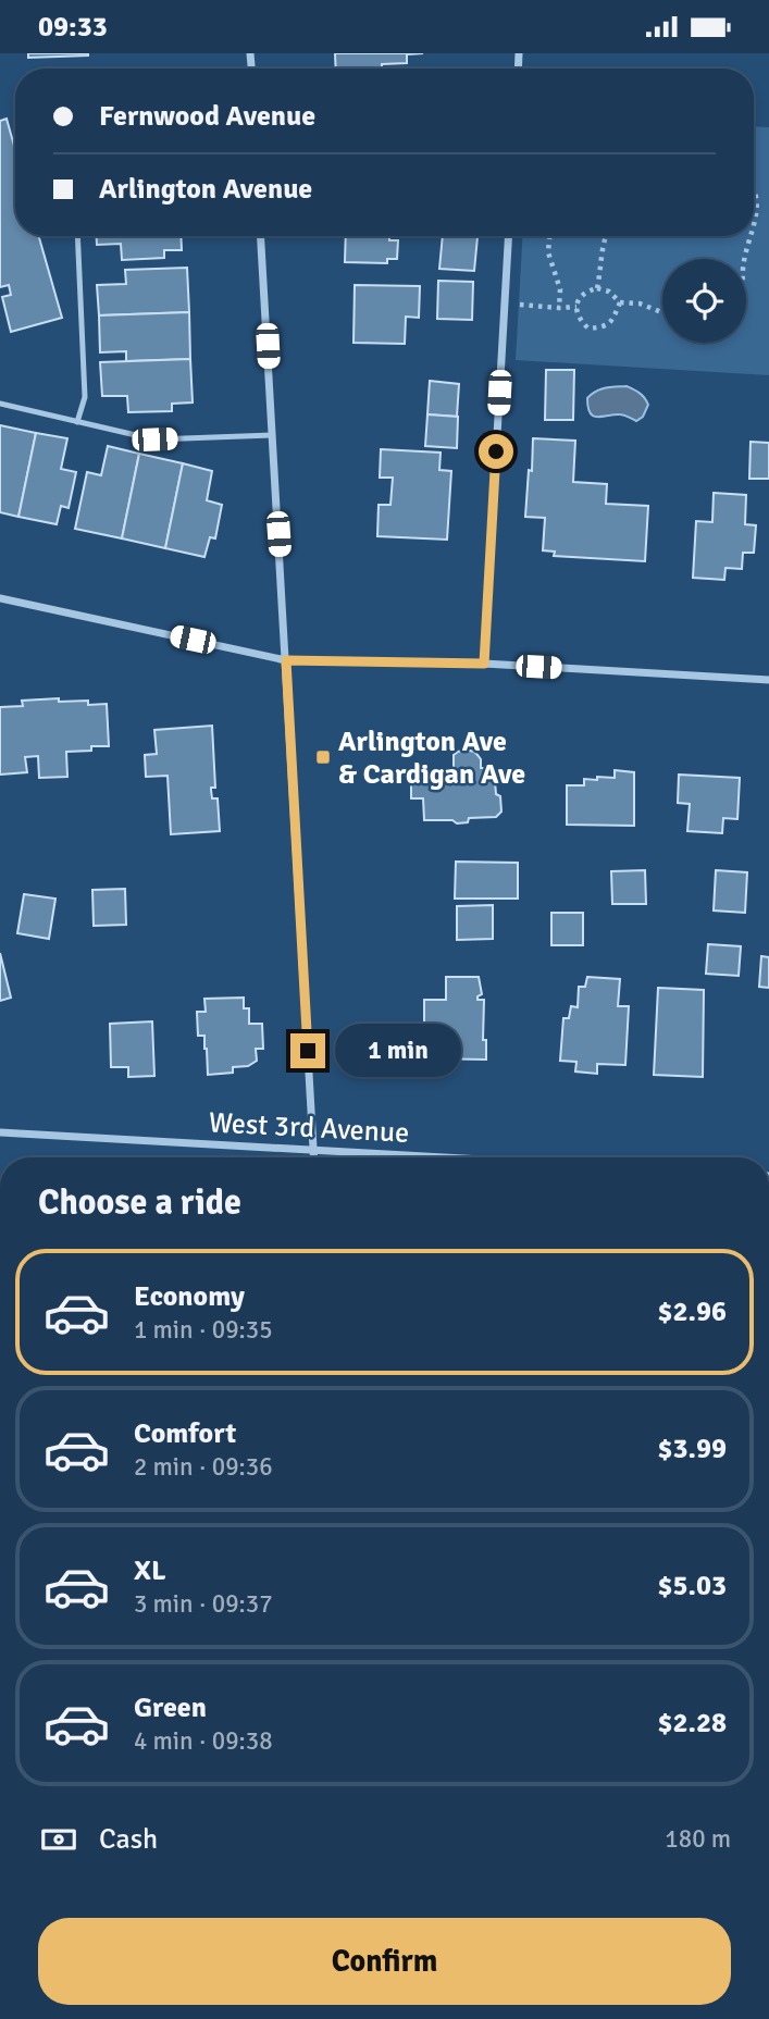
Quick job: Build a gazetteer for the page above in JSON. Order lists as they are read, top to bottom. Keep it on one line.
{"streets":{"street":["West 3rd Avenue"]},"places":{"transit":["Arlington Ave & Cardigan Ave"]},"page":{"status":"09:33","banner":["Fernwood Avenue","Arlington Avenue"],"bubble":"1 min","heading":"Choose a ride","list":[{"name":"Economy","note":"1 min · 09:35","value":"$2.96"},{"name":"Comfort","note":"2 min · 09:36","value":"$3.99"},{"name":"XL","note":"3 min · 09:37","value":"$5.03"},{"name":"Green","note":"4 min · 09:38","value":"$2.28"}],"pay":["Cash","180 m"],"buttons":"Confirm"}}
